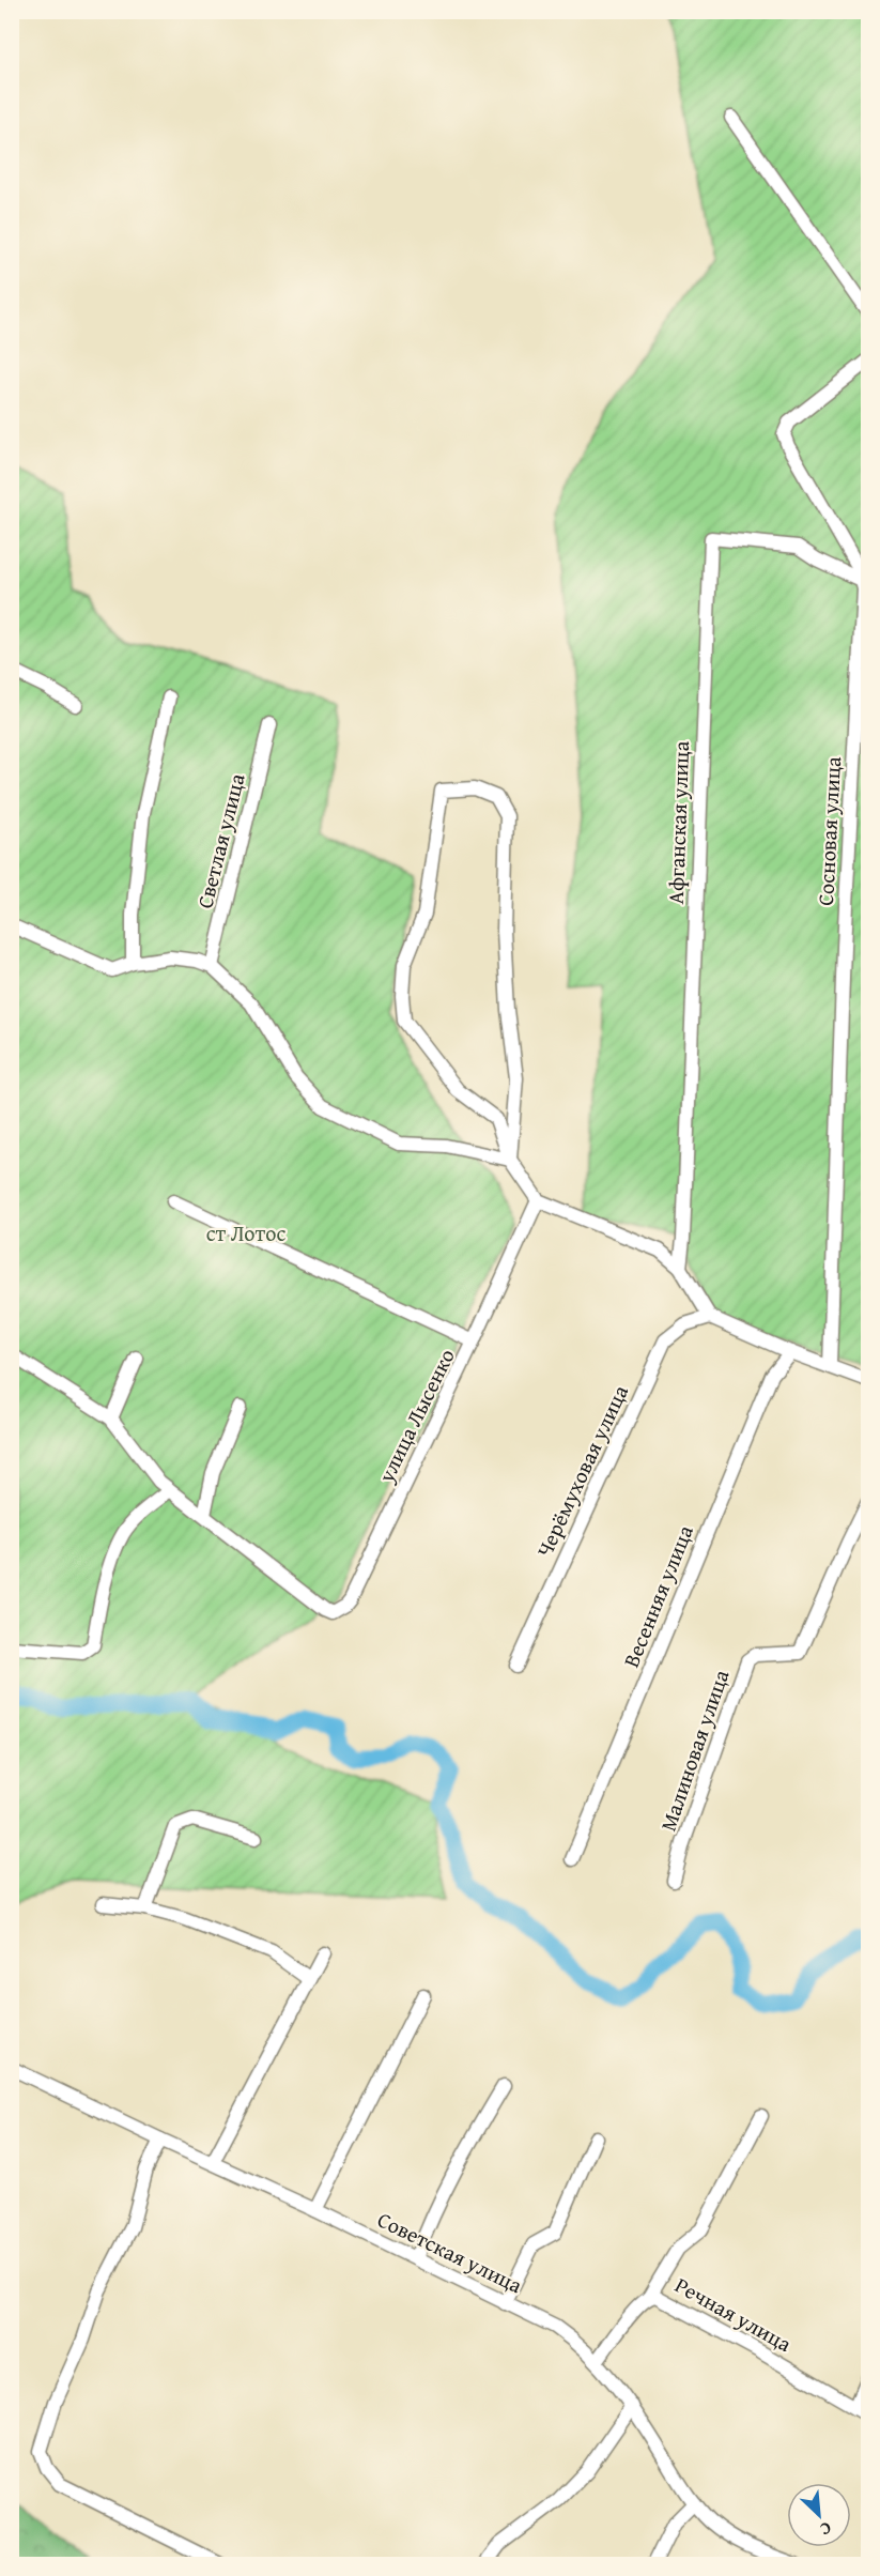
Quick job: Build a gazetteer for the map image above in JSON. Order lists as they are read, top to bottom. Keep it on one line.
{"streets":{"street":["Афганская улица","Сосновая улица","Светлая улица","улица Лысенко","Черёмуховая улица","Весенняя улица","Малиновая улица","Советская улица","Речная улица"]},"crossings":[["Афганская улица","Сосновая улица"],["Советская улица","Речная улица"]],"parks":["ст Лотос"],"north":"bottom right"}
